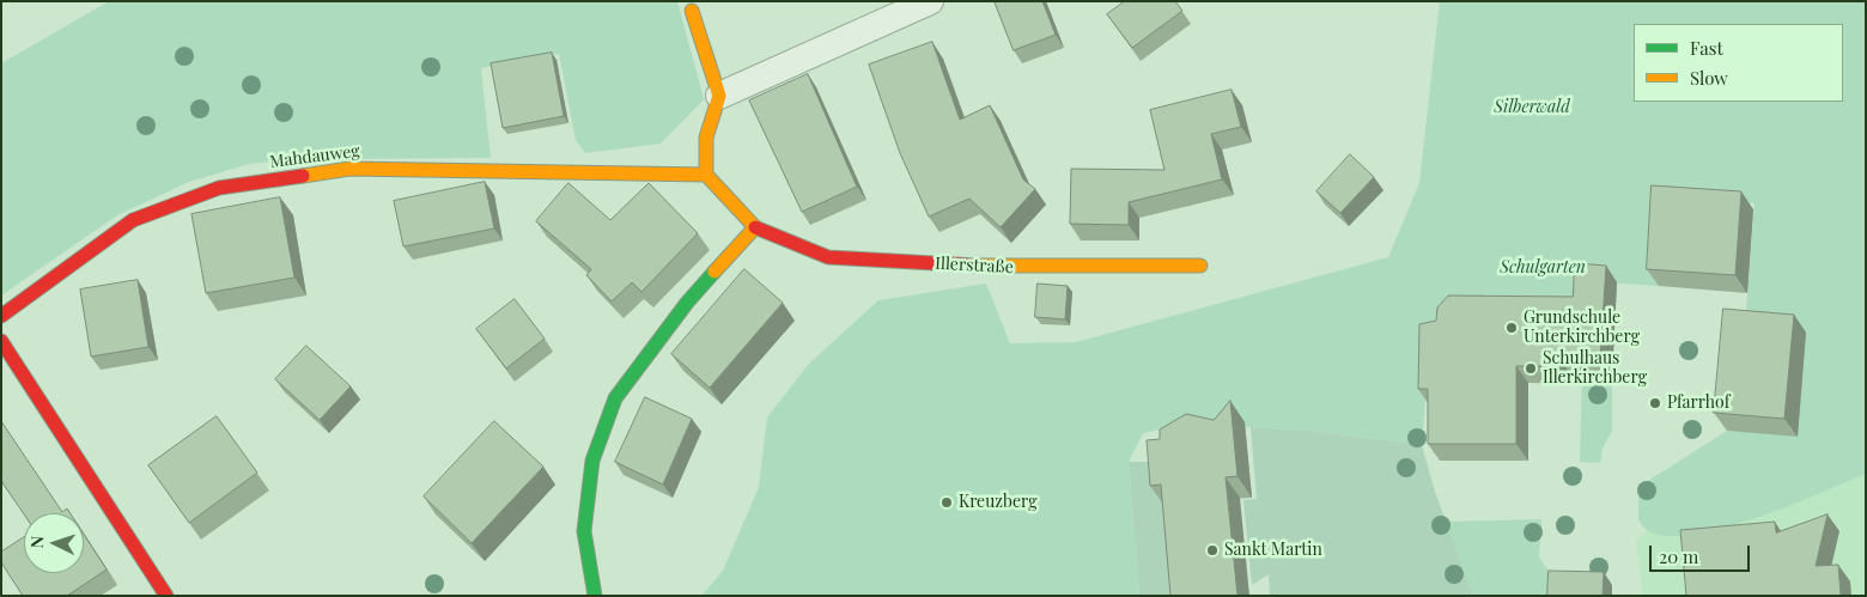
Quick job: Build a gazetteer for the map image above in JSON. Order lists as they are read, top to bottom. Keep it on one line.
{"streets":{"street":["Mahdauweg","Illerstraße"]},"crossings":[["Mahdauweg","Illerstraße"]],"parks":["Silberwald","Schulgarten"],"places":["Grundschule Unterkirchberg","Schulhaus Illerkirchberg","Pfarrhof","Kreuzberg","Sankt Martin"],"legend":["Fast","Slow"],"scale_bar":"20 m","north":"left"}
